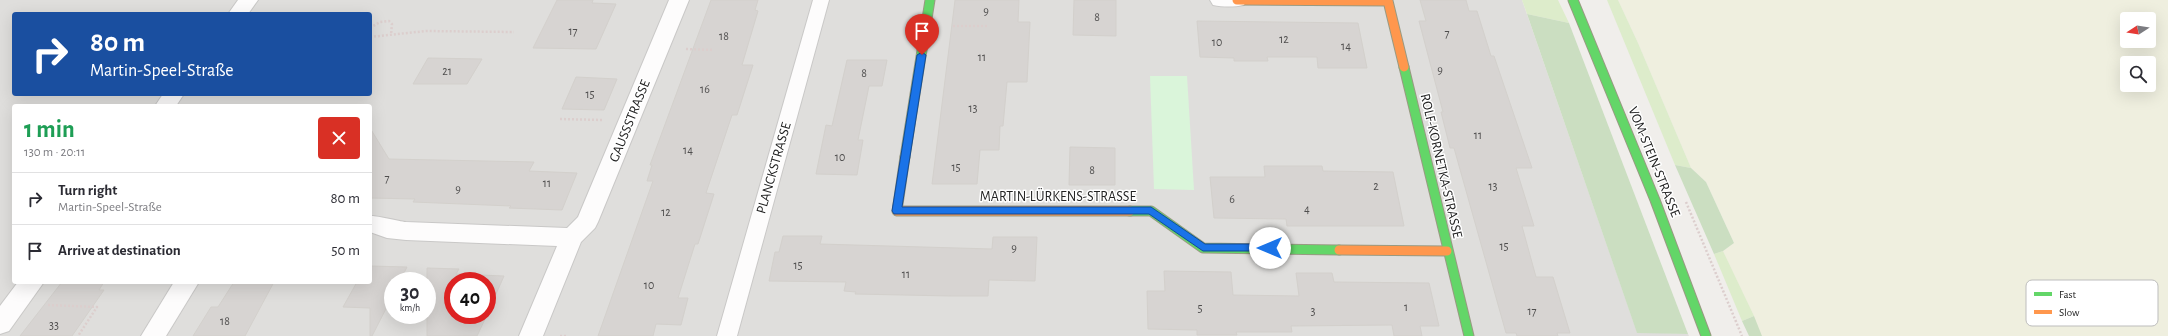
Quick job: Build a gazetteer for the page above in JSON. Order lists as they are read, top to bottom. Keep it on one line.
{"streets":{"street":["GAUSSSTRASSE","VOM-STEIN-STRASSE","ROLF-KORNETKA-STRASSE","MARTIN-LÜRKENS-STRASSE"],"lane":["PLANCKSTRASSE"]},"crossings":[["ROLF-KORNETKA-STRASSE","MARTIN-LÜRKENS-STRASSE"]],"house_numbers":["9","8","17","7","18","12","10","14","11","9","21","8","16","15","13","11","14","10","15","8","7","11","2","13","9","6","4","12","15","9","15","11","10","1","5","3","17","18","33"],"legend":["Fast","Slow"],"north":"left","page":{"turn":["80 m","Martin-Speel-Straße"],"heading":["1 min","130 m · 20:11"],"list":[{"name":"Turn right","note":"Martin-Speel-Straße","value":"80 m"},{"name":"Arrive at destination","value":"50 m"}],"speed":"30 km/h","limit":"40"}}
